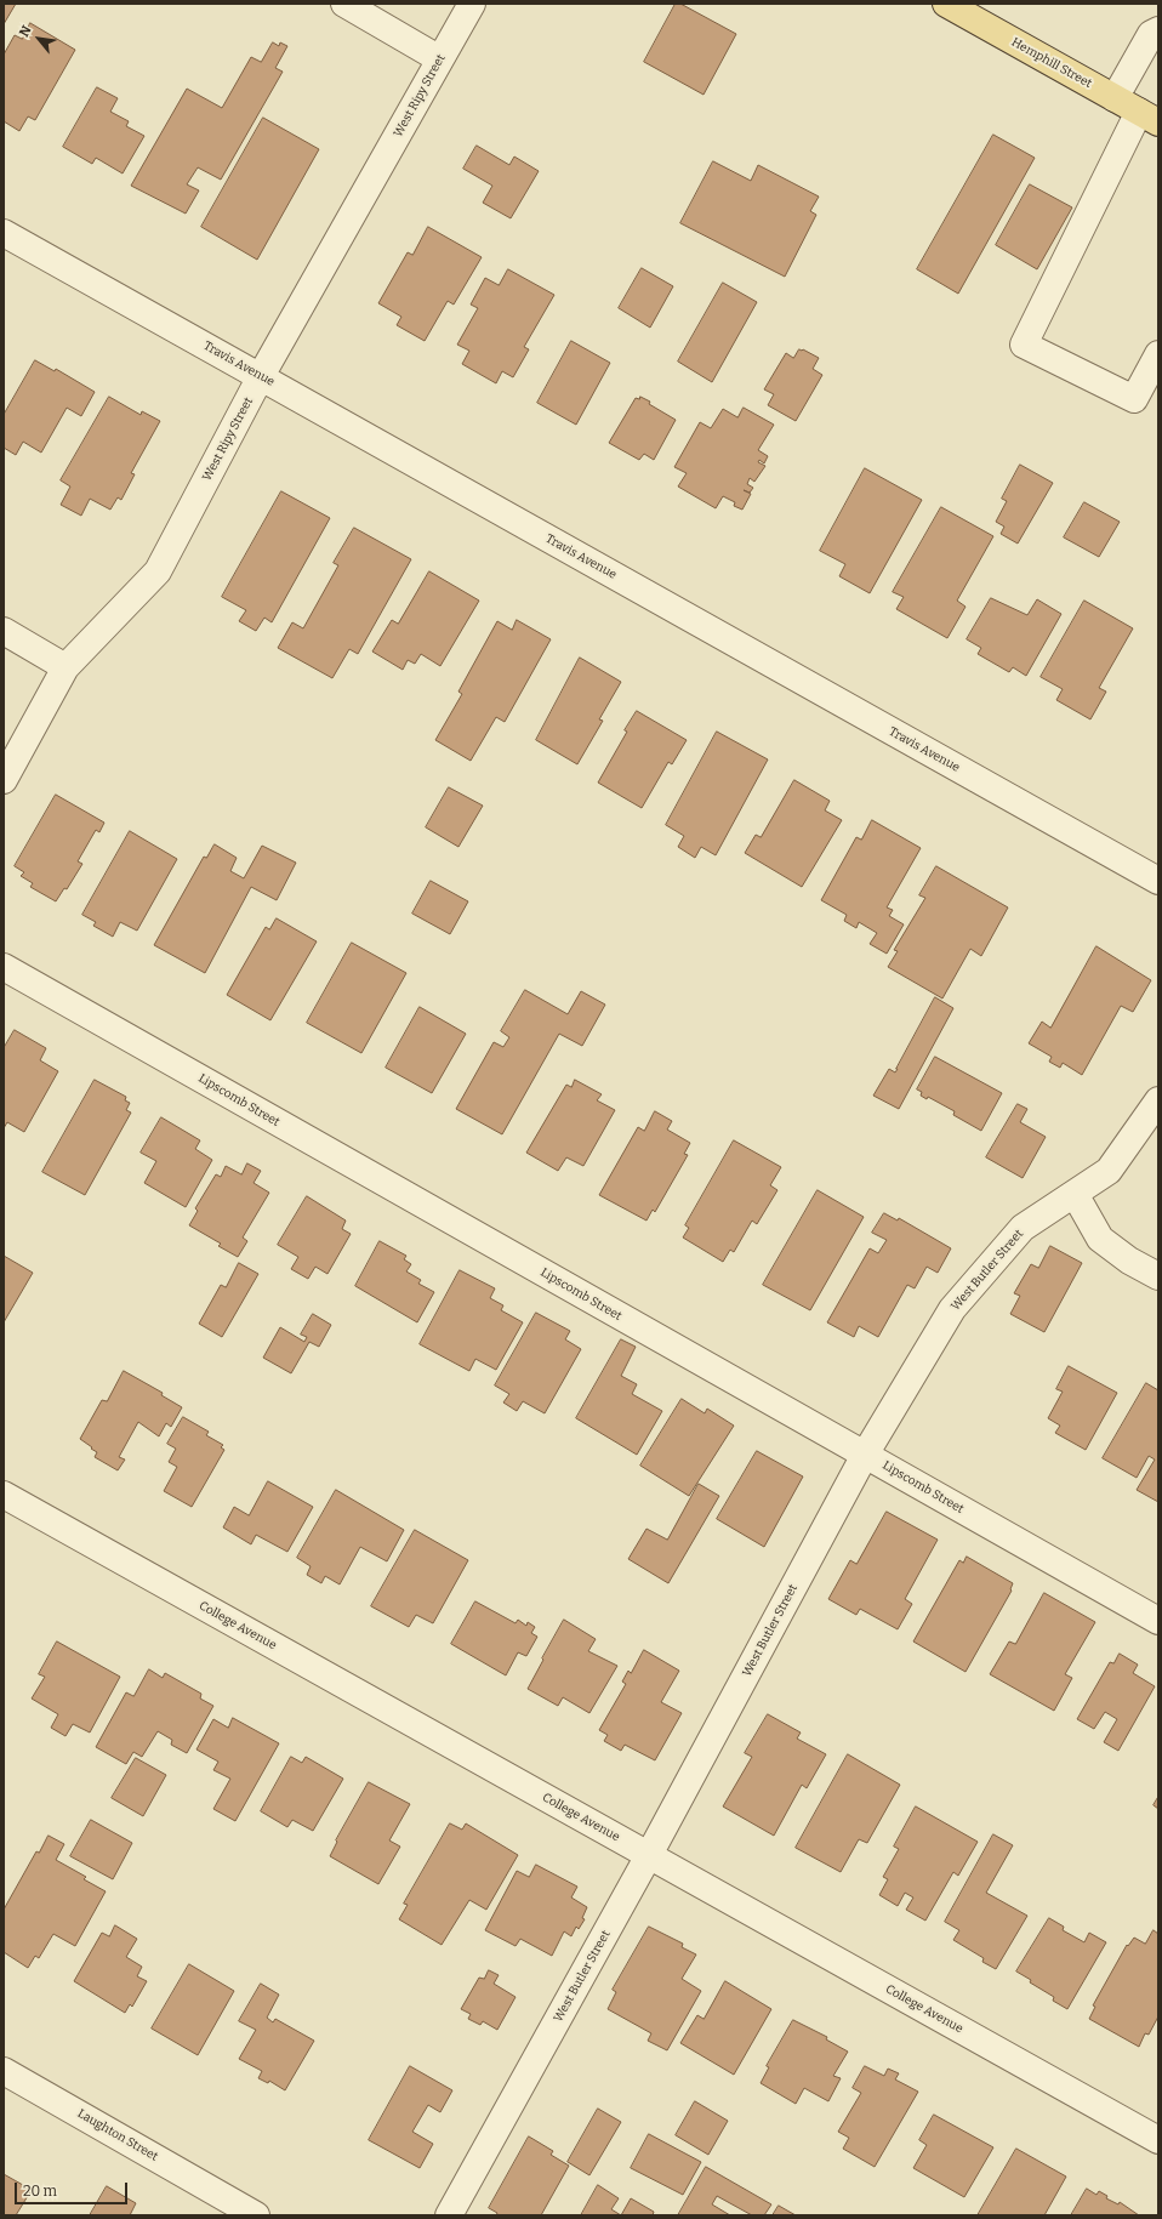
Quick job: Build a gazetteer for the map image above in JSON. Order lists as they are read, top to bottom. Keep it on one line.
{"streets":{"main road":["Hemphill Street"],"street":["West Ripy Street","Travis Avenue","Lipscomb Street","West Butler Street","College Avenue","Laughton Street"]},"crossings":[["West Ripy Street","Travis Avenue"],["Lipscomb Street","West Butler Street"],["West Butler Street","College Avenue"]],"scale_bar":"20 m","north":"top left"}
